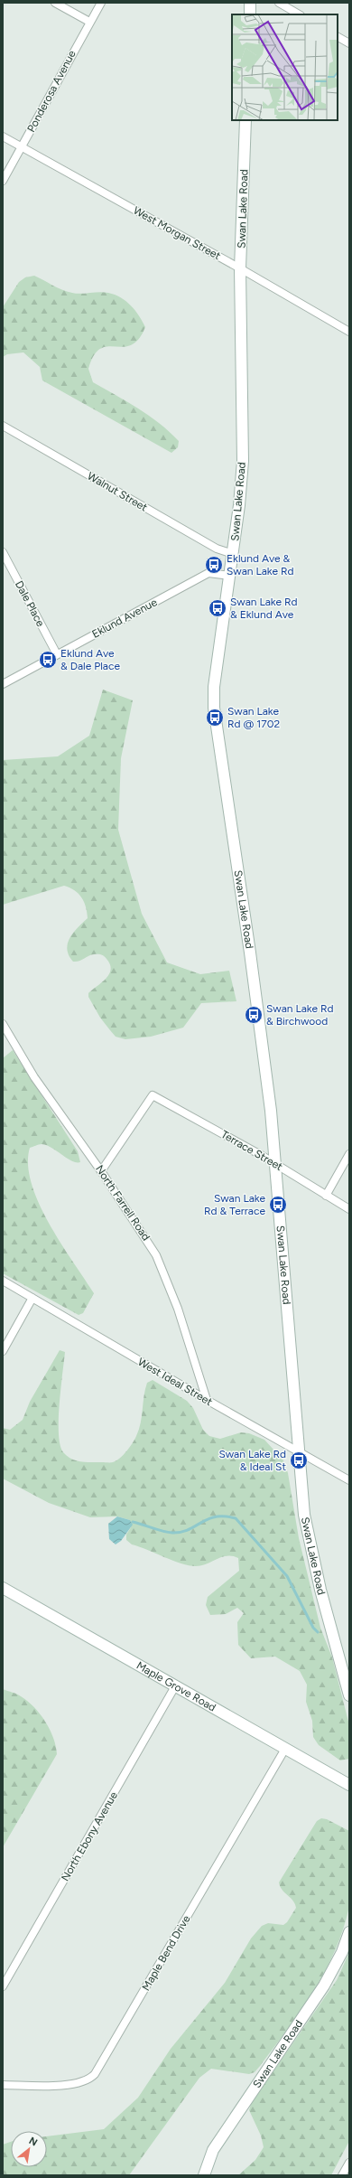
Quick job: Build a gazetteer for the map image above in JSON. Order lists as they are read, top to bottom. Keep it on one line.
{"streets":{"street":["Ponderosa Avenue","Swan Lake Road","West Morgan Street","Walnut Street","Dale Place","Eklund Avenue","Terrace Street","North Farrell Road","West Ideal Street","Maple Grove Road","North Ebony Avenue","Maple Bend Drive"]},"crossings":[["Ponderosa Avenue","West Morgan Street"],["Swan Lake Road","West Morgan Street"],["Swan Lake Road","Walnut Street"],["Swan Lake Road","Eklund Avenue"],["Swan Lake Road","Terrace Street"],["Swan Lake Road","West Ideal Street"],["Dale Place","Eklund Avenue"],["Terrace Street","North Farrell Road"],["North Farrell Road","West Ideal Street"],["Maple Grove Road","North Ebony Avenue"],["Maple Grove Road","Maple Bend Drive"]],"places":{"bus stop":["Eklund Ave & Swan Lake Rd","Swan Lake Rd & Eklund Ave","Eklund Ave & Dale Place","Swan Lake Rd @ 1702","Swan Lake Rd & Birchwood","Swan Lake Rd & Terrace","Swan Lake Rd & Ideal St"]},"north":"top right"}
